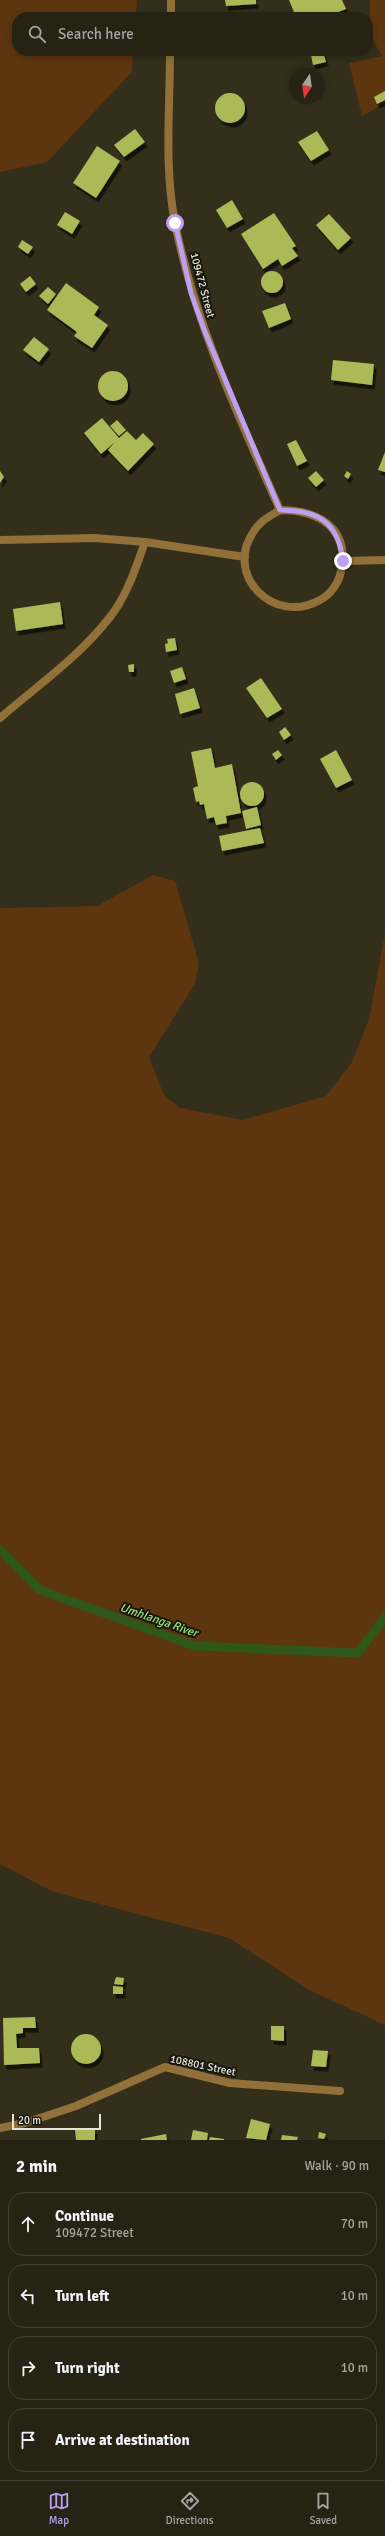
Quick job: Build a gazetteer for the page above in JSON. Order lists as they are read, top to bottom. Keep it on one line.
{"streets":{"street":["109472 Street","108801 Street"]},"water":["Umhlanga River"],"scale_bar":"20 m","north":"bottom","page":{"search":"Search here","scale":"20 m","heading":["2 min","Walk · 90 m"],"list":[["Continue","109472 Street","70 m"],["Turn left","10 m"],["Turn right","10 m"],"Arrive at destination"],"nav":["Map","Directions","Saved"]}}
